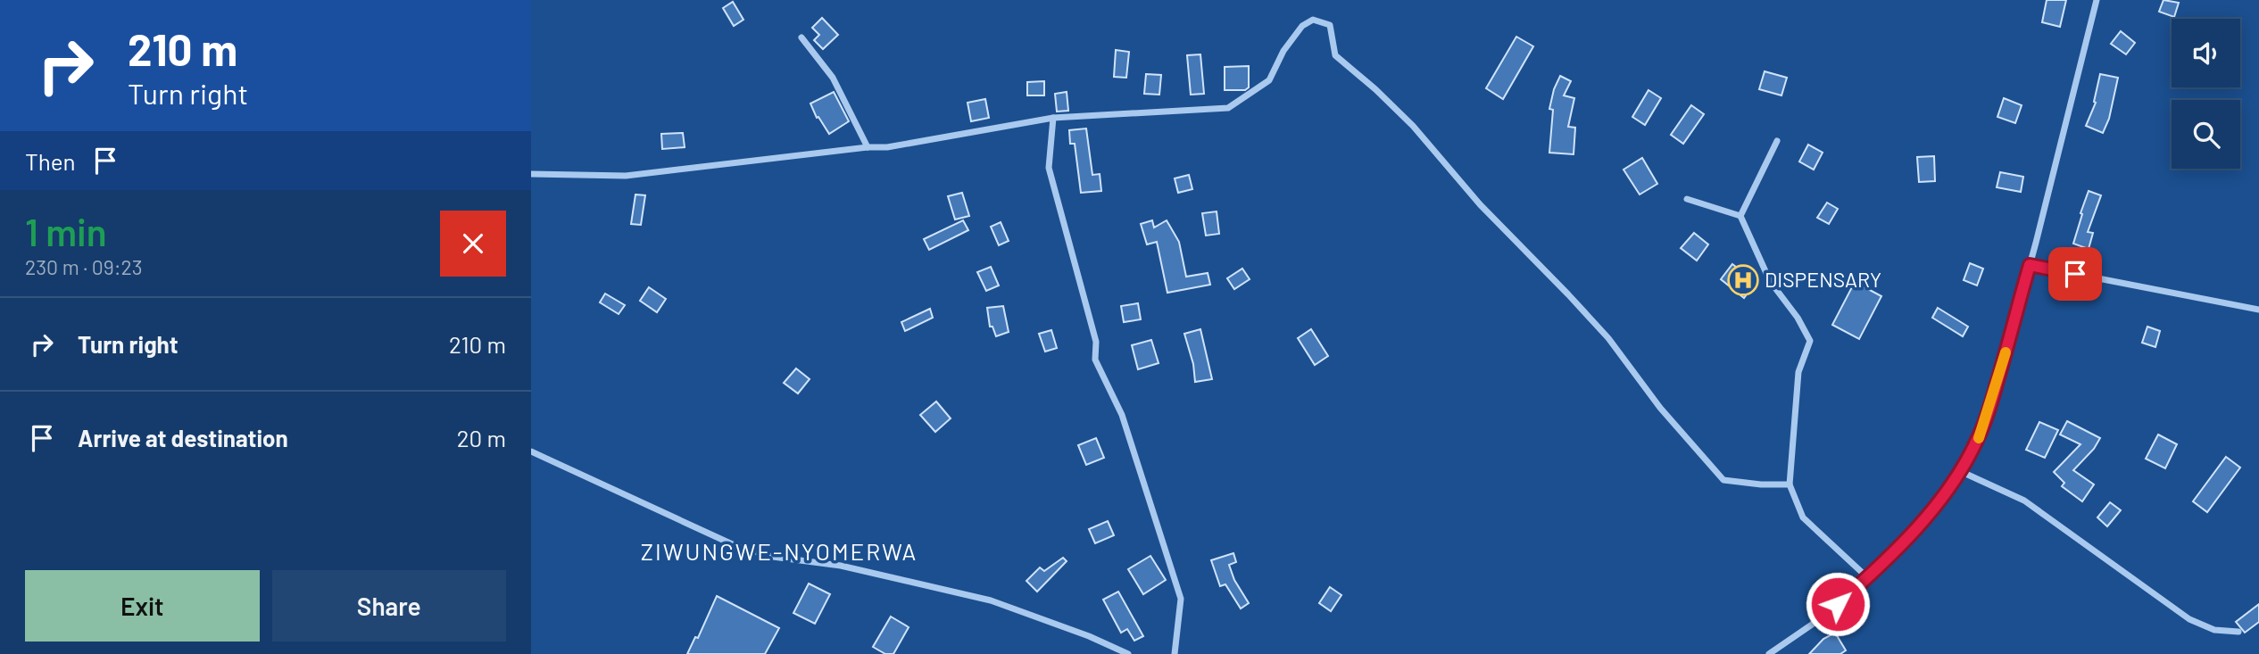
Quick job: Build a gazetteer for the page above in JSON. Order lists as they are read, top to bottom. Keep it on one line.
{"districts":["ZIWUNGWE-NYOMERWA"],"places":{"hospital":["DISPENSARY"]},"page":{"turn":["210 m","Turn right"],"then":"Then","heading":["1 min","230 m · 09:23"],"list":[{"name":"Turn right","value":"210 m"},{"name":"Arrive at destination","value":"20 m"}],"buttons":["Exit","Share"]}}
